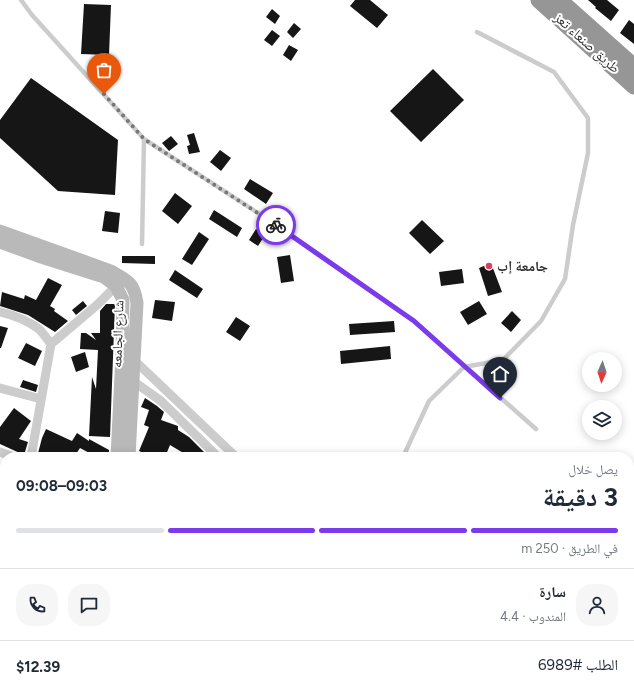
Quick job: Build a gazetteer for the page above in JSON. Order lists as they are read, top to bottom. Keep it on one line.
{"streets":{"highway":["طريق صنعاء تعز"],"street":["شارع الجامعه"]},"places":["جامعة إب"],"north":"bottom","page":{"heading":["3 دقيقة","يصل خلال","09:03–09:08"],"panel":["سارة","المندوب · 4.4","الطلب #6989","$12.39"],"bar":"في الطريق · 250 m"}}
